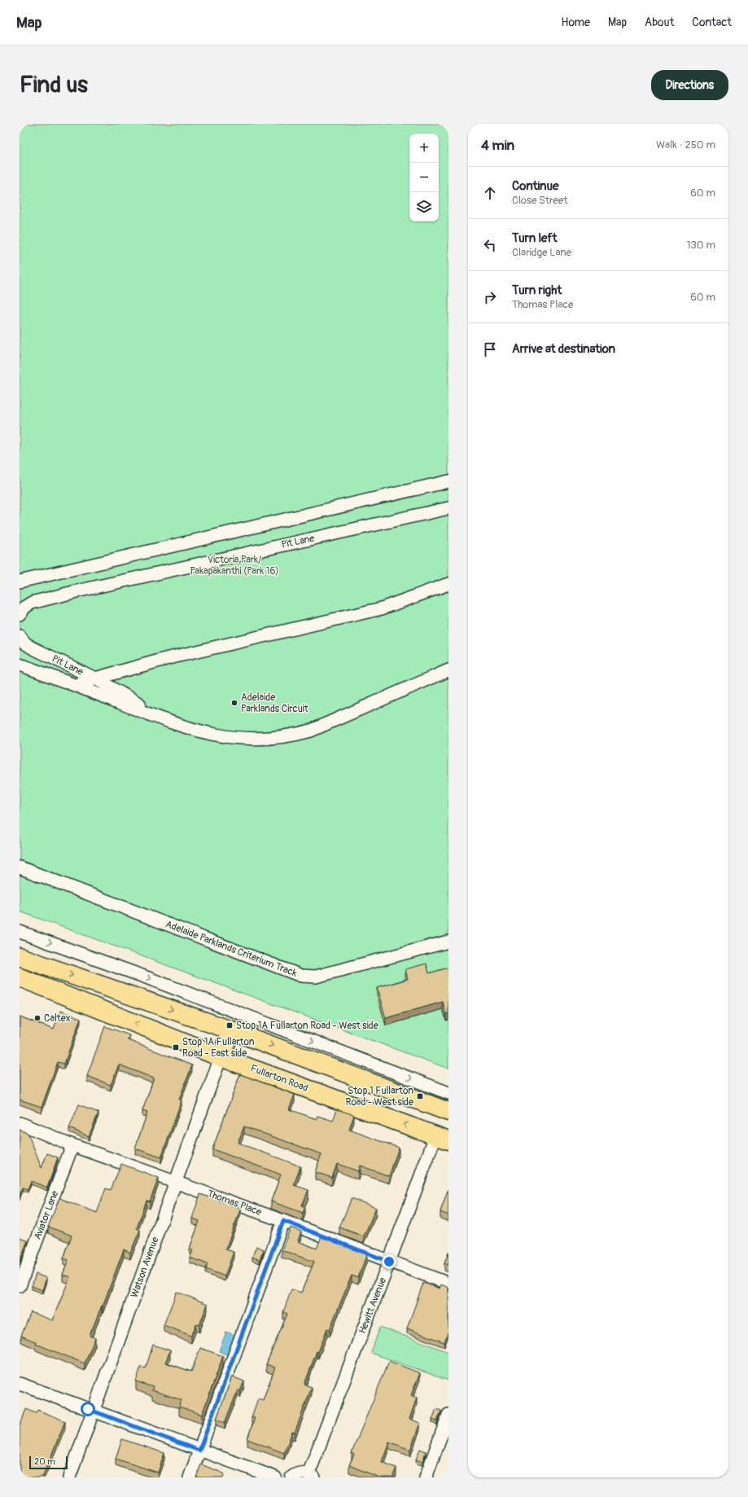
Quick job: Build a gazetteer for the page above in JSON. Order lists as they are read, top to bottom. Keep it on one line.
{"streets":{"highway":["Fullarton Road"],"street":["Pit Lane","Adelaide Parklands Criterium Track","Thomas Place","Aviator Lane","Watson Avenue","Hewitt Avenue"]},"crossings":[["Fullarton Road","Watson Avenue"],["Fullarton Road","Hewitt Avenue"],["Thomas Place","Aviator Lane"],["Thomas Place","Watson Avenue"],["Thomas Place","Hewitt Avenue"]],"parks":["Victoria Park/ Pakapakanthi (Park 16)"],"places":{"other":["Adelaide Parklands Circuit","Caltex"],"transit":["Stop 1A Fullarton Road - West side","Stop 1A Fullarton Road - East side","Stop 1 Fullarton Road - West side"]},"scale_bar":"20 m","page":{"header":"Map","nav":["Home","Map","About","Contact"],"buttons":"Directions","title":"Find us","heading":["4 min","Walk · 250 m"],"map_buttons":["+","−"],"list":[["Continue","Close Street","60 m"],["Turn left","Claridge Lane","130 m"],["Turn right","Thomas Place","60 m"],"Arrive at destination"],"scale":"20 m"}}
